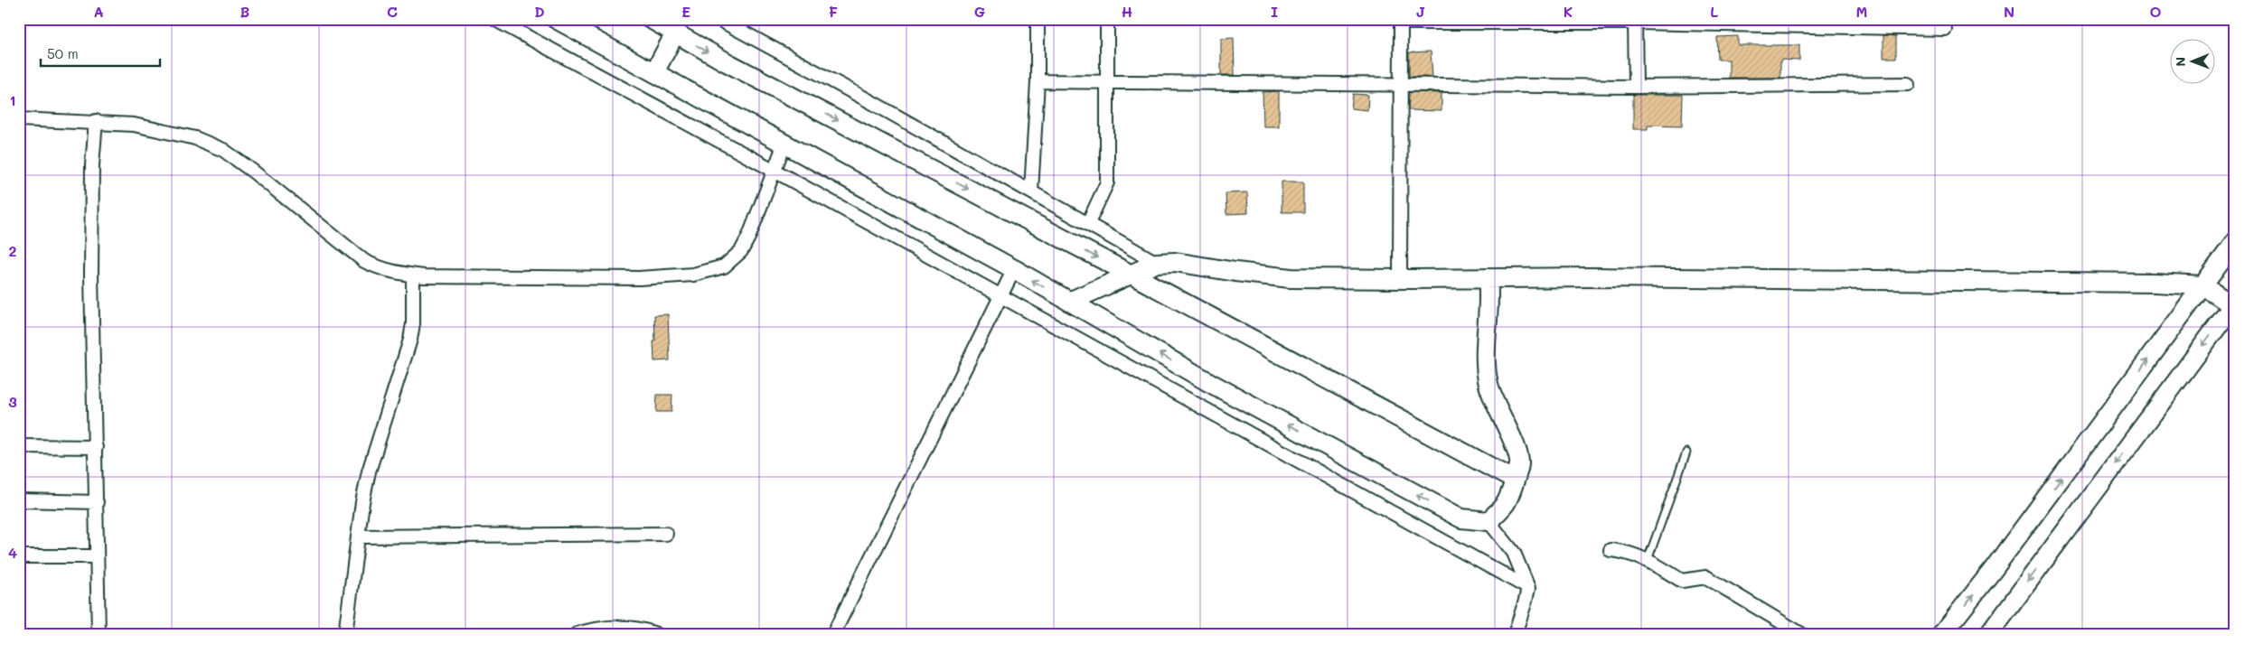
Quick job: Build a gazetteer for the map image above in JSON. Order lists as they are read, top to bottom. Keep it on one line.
{"scale_bar":"50 m","north":"left","grid":{"columns":["A","B","C","D","E","F","G","H","I","J","K","L","M","N","O"],"rows":["1","2","3","4"]}}
